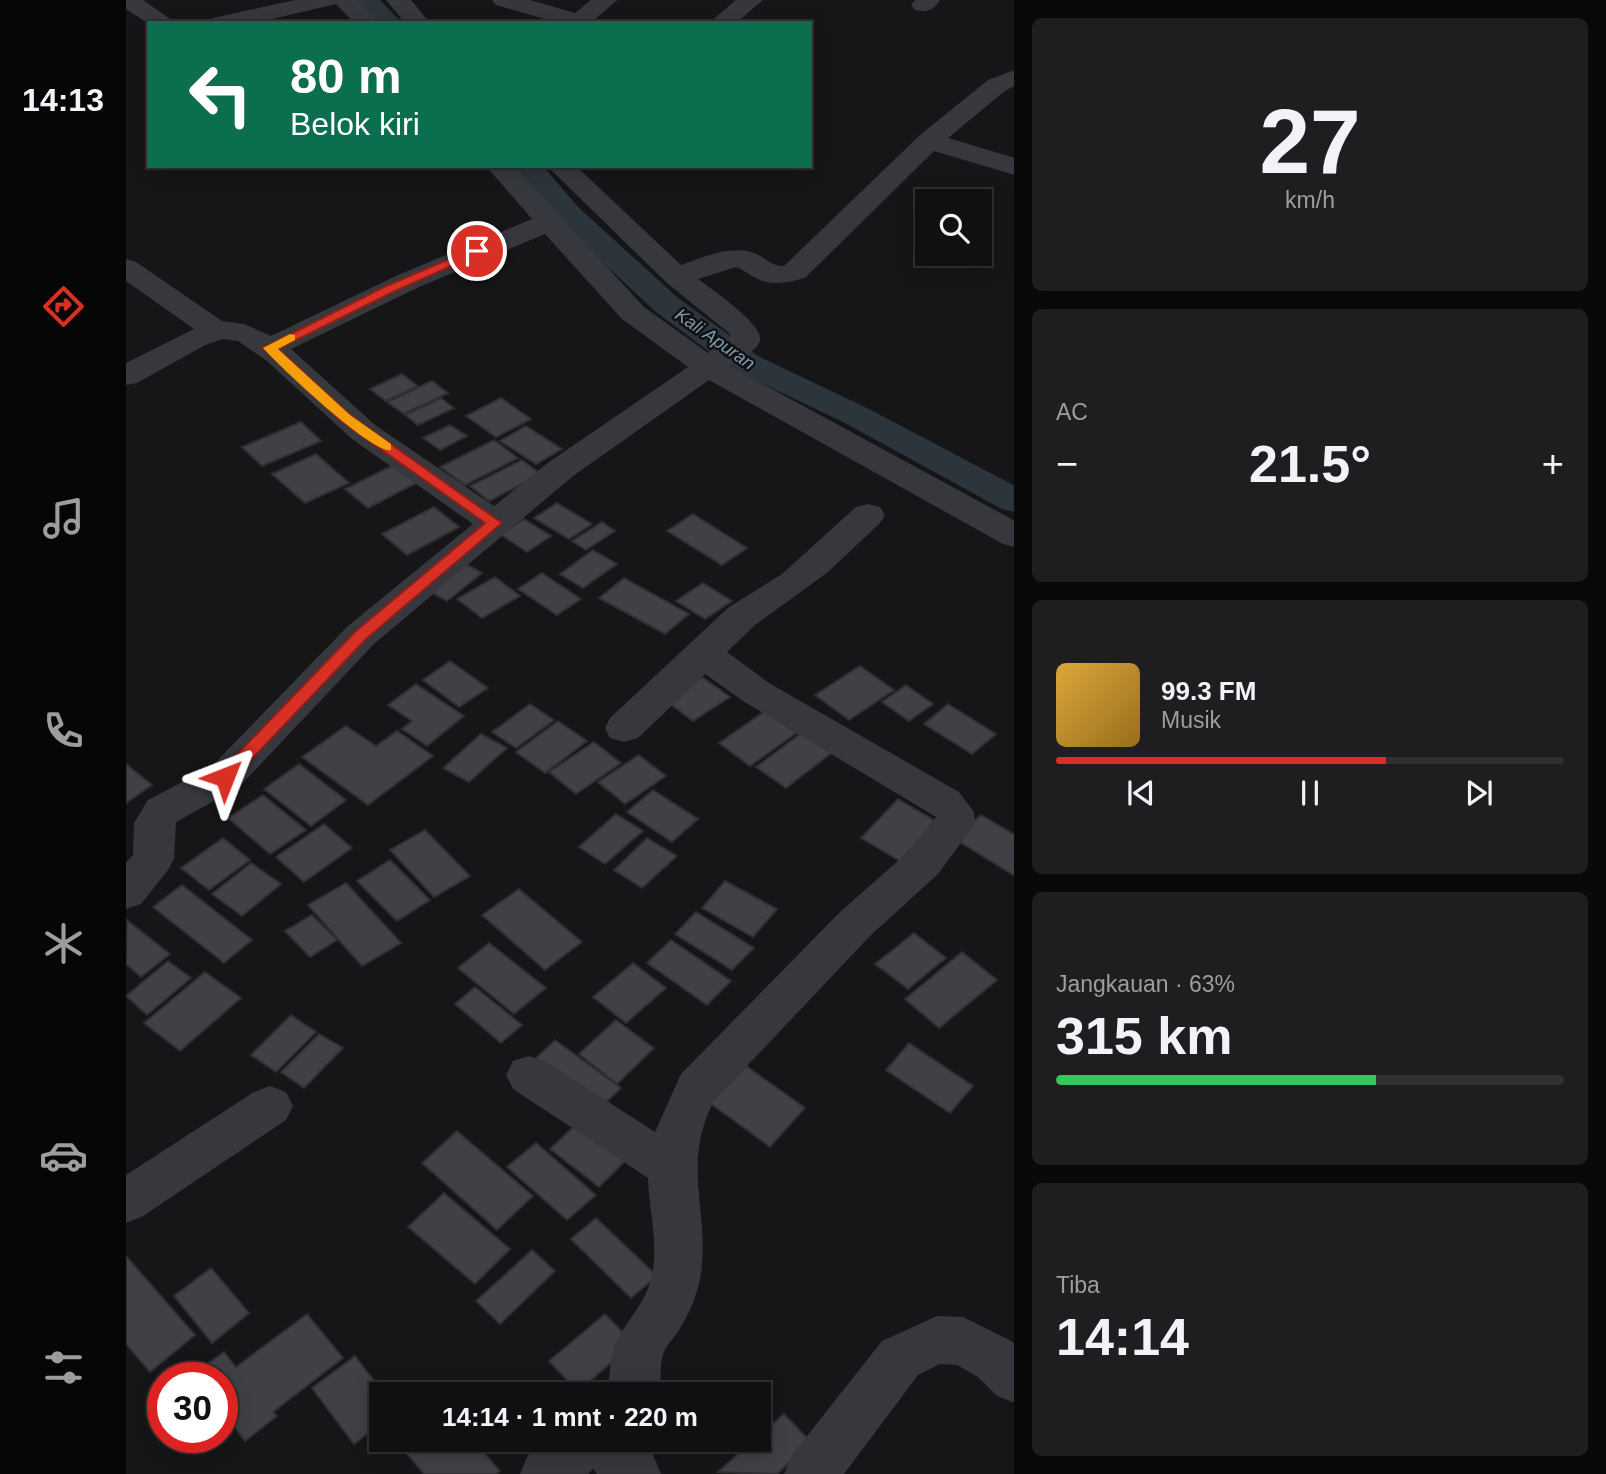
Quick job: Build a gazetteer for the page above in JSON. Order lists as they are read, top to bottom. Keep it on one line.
{"water":["Kali Apuran"],"page":{"tabs":"14:13","tile":[["27","km/h"],"AC",["Jangkauan · 63%","315 km"],["Tiba","14:14"]],"turn":["80 m","Belok kiri"],"heat":["−","21.5°","+"],"song":["99.3 FM","Musik"],"limit":"30","trip":"14:14 · 1 mnt · 220 m"}}
